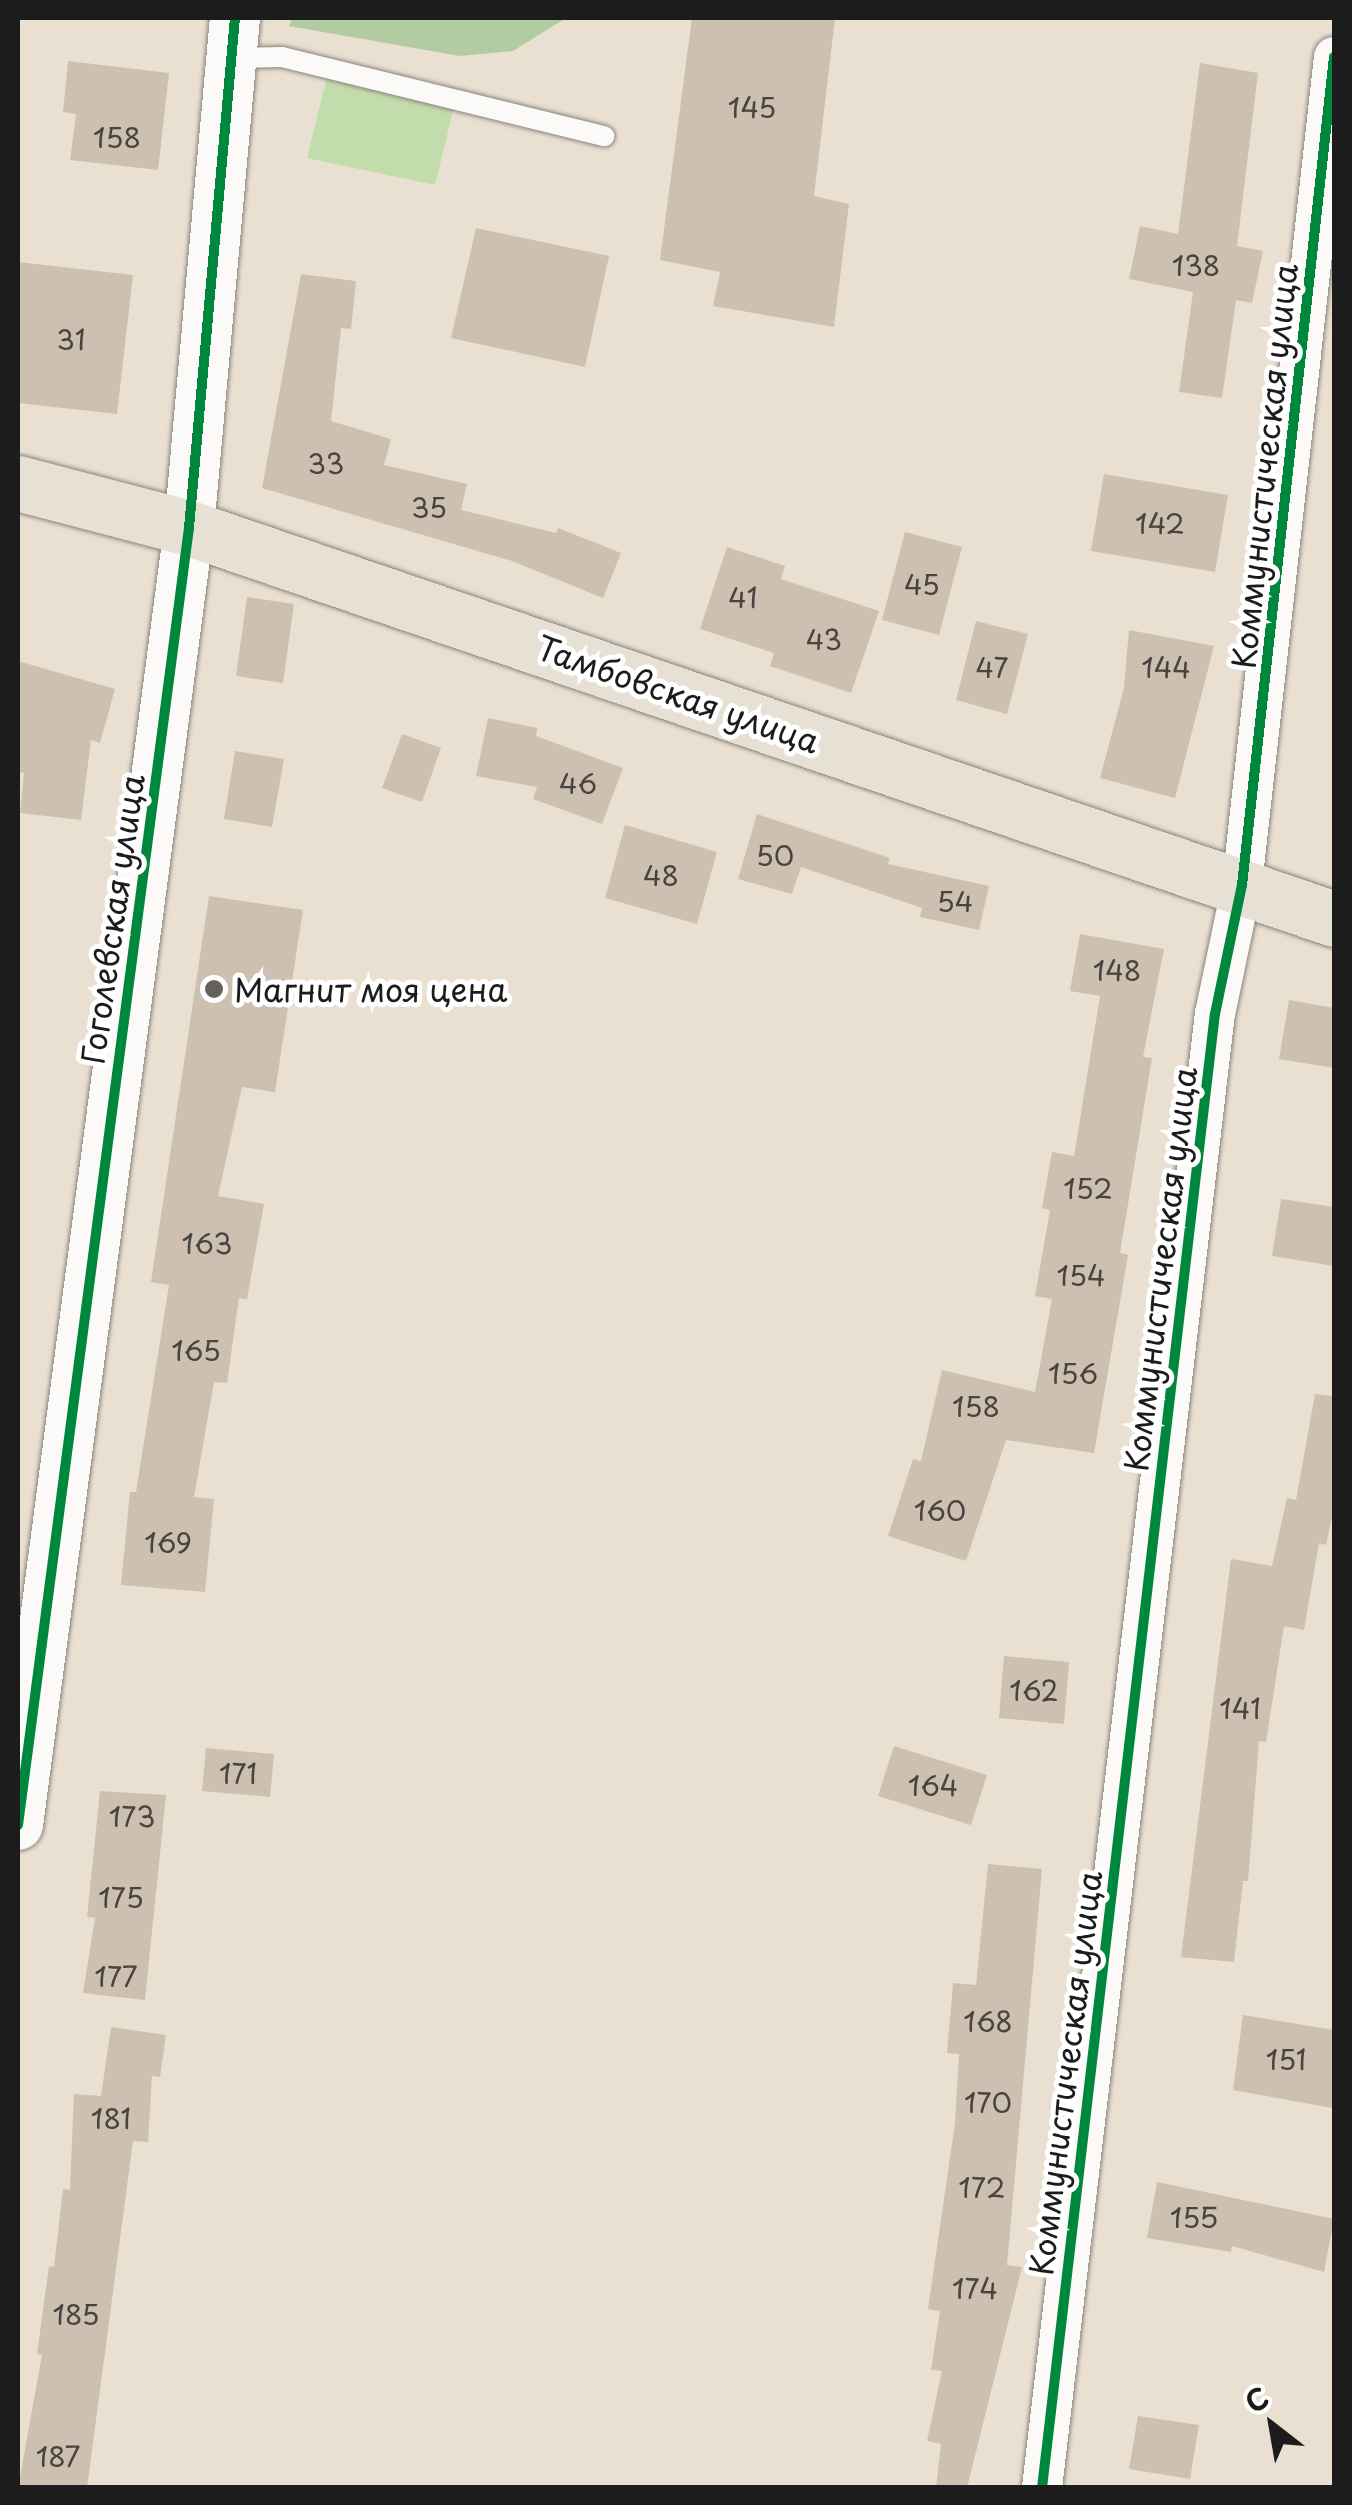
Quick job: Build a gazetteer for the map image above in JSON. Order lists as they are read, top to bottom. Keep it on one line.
{"streets":{"main road":["Тамбовская улица"],"street":["Коммунистическая улица","Гоголевская улица"]},"crossings":[["Коммунистическая улица","Тамбовская улица"],["Тамбовская улица","Гоголевская улица"]],"places":["Магнит моя цена"],"house_numbers":["145","158","138","31","33","35","142","45","41","43","47","144","46","50","48","54","148","152","163","154","165","156","158","160","169","162","141","171","164","173","175","177","168","151","170","181","172","155","174","185","187"],"north":"top left"}
